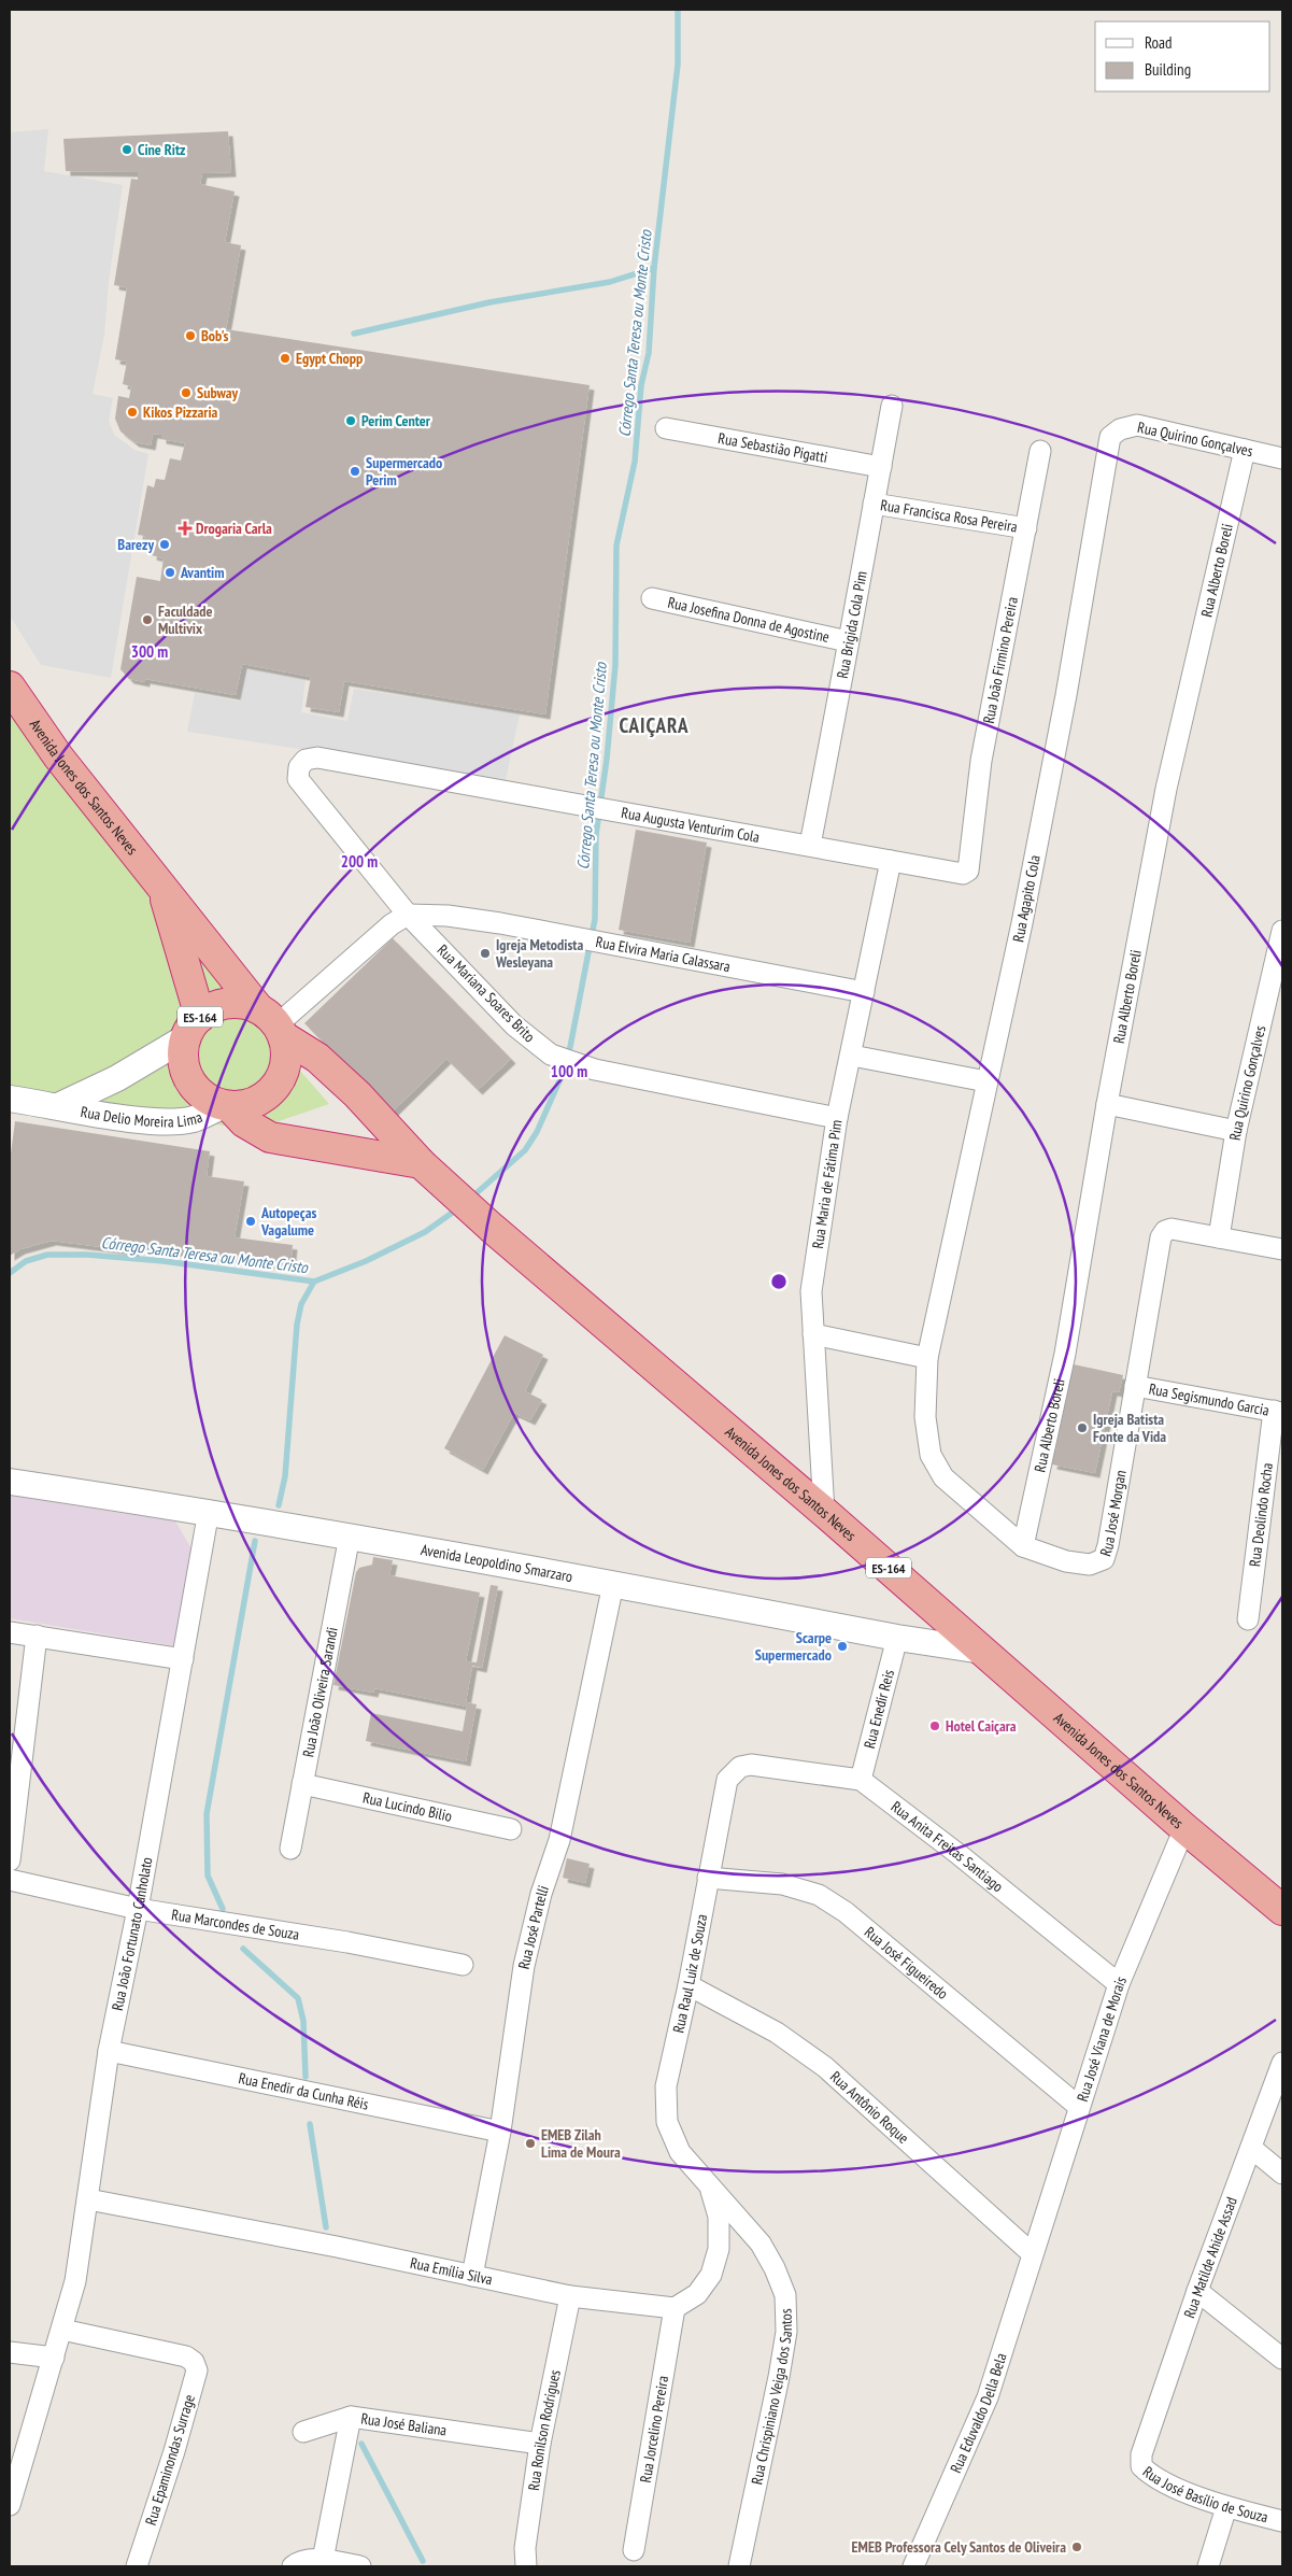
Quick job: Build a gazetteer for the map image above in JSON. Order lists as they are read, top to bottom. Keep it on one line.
{"streets":{"highway":["Avenida Jones dos Santos Neves","ES-164"],"street":["Rua Quirino Gonçalves","Rua Sebastião Pigatti","Rua Francisca Rosa Pereira","Rua Alberto Boreli","Rua Josefina Donna de Agostine","Rua Brigida Cola Pim","Rua João Firmino Pereira","Rua Augusta Venturim Cola","Rua Agapito Cola","Rua Elvira Maria Calassara","Rua Mariana Soares Brito","Rua Delio Moreira Lima","Rua Maria de Fátima Pim","Rua Segismundo Garcia","Rua José Morgan","Rua Deolindo Rocha","Avenida Leopoldino Smarzaro","Rua João Oliveira Sarandi","Rua Enedir Reis","Rua Lucindo Bilio","Rua Anita Freitas Santiago","Rua Marcondes de Souza","Rua José Partelli","Rua João Fortunato Canholato","Rua José Figueiredo","Rua Raul Luiz de Souza","Rua José Viana de Morais","Rua Enedir da Cunha Réis","Rua Antônio Roque","Rua Matilde Ahide Assad","Rua Emília Silva","Rua Chrispiniano Veiga dos Santos","Rua Eduvaldo Della Bela","Rua José Baliana","Rua Jorcelino Pereira","Rua Ronilson Rodrigues","Rua Epaminondas Surrage","Rua José Basílio de Souza"]},"crossings":[["Rua Quirino Gonçalves","Rua Alberto Boreli"],["Rua Quirino Gonçalves","Rua Agapito Cola"],["Rua Quirino Gonçalves","Rua José Morgan"],["Rua Sebastião Pigatti","Rua Brigida Cola Pim"],["Rua Francisca Rosa Pereira","Rua Brigida Cola Pim"],["Rua Francisca Rosa Pereira","Rua João Firmino Pereira"],["Rua Alberto Boreli","Rua José Morgan"],["Rua Josefina Donna de Agostine","Rua Brigida Cola Pim"],["Rua Brigida Cola Pim","Rua Augusta Venturim Cola"],["Rua João Firmino Pereira","Rua Augusta Venturim Cola"],["Avenida Jones dos Santos Neves","Rua Delio Moreira Lima"],["Avenida Jones dos Santos Neves","Rua Maria de Fátima Pim"],["Avenida Jones dos Santos Neves","Avenida Leopoldino Smarzaro"],["Avenida Jones dos Santos Neves","Rua José Viana de Morais"],["Rua Augusta Venturim Cola","Rua Mariana Soares Brito"],["Rua Augusta Venturim Cola","Rua Maria de Fátima Pim"],["Rua Agapito Cola","Rua José Morgan"],["Rua Elvira Maria Calassara","Rua Mariana Soares Brito"],["Rua Elvira Maria Calassara","Rua Maria de Fátima Pim"],["Rua Mariana Soares Brito","Rua Maria de Fátima Pim"],["Rua Segismundo Garcia","Rua José Morgan"],["Rua Segismundo Garcia","Rua Deolindo Rocha"],["Avenida Leopoldino Smarzaro","Rua João Oliveira Sarandi"],["Avenida Leopoldino Smarzaro","Rua Enedir Reis"],["Avenida Leopoldino Smarzaro","Rua José Partelli"],["Avenida Leopoldino Smarzaro","Rua João Fortunato Canholato"],["Rua João Oliveira Sarandi","Rua Lucindo Bilio"],["Rua Enedir Reis","Rua Anita Freitas Santiago"],["Rua Anita Freitas Santiago","Rua Raul Luiz de Souza"],["Rua Anita Freitas Santiago","Rua José Viana de Morais"],["Rua Marcondes de Souza","Rua João Fortunato Canholato"],["Rua José Partelli","Rua Enedir da Cunha Réis"],["Rua José Partelli","Rua Emília Silva"],["Rua João Fortunato Canholato","Rua Enedir da Cunha Réis"],["Rua João Fortunato Canholato","Rua Emília Silva"],["Rua João Fortunato Canholato","Rua Epaminondas Surrage"],["Rua José Figueiredo","Rua Raul Luiz de Souza"],["Rua José Figueiredo","Rua José Viana de Morais"],["Rua Raul Luiz de Souza","Rua Antônio Roque"],["Rua Raul Luiz de Souza","Rua Chrispiniano Veiga dos Santos"],["Rua José Viana de Morais","Rua Antônio Roque"],["Rua José Viana de Morais","Rua Eduvaldo Della Bela"],["Rua Antônio Roque","Rua Eduvaldo Della Bela"],["Rua Matilde Ahide Assad","Rua José Basílio de Souza"],["Rua Emília Silva","Rua Jorcelino Pereira"],["Rua Emília Silva","Rua Ronilson Rodrigues"],["Rua José Baliana","Rua Ronilson Rodrigues"]],"districts":["CAIÇARA"],"water":["Córrego Santa Teresa ou Monte Cristo"],"places":{"other":["Cine Ritz","Bob's","Egypt Chopp","Subway","Kikos Pizzaria","Perim Center","Supermercado Perim","Barezy","Avantim","Faculdade Multivix","Igreja Metodista Wesleyana","Autopeças Vagalume","Igreja Batista Fonte da Vida","Scarpe Supermercado","Hotel Caiçara","EMEB Zilah Lima de Moura","EMEB Professora Cely Santos de Oliveira"],"health":["Drogaria Carla"]},"legend":["Road","Building"],"rings":["300 m","200 m","100 m"]}
